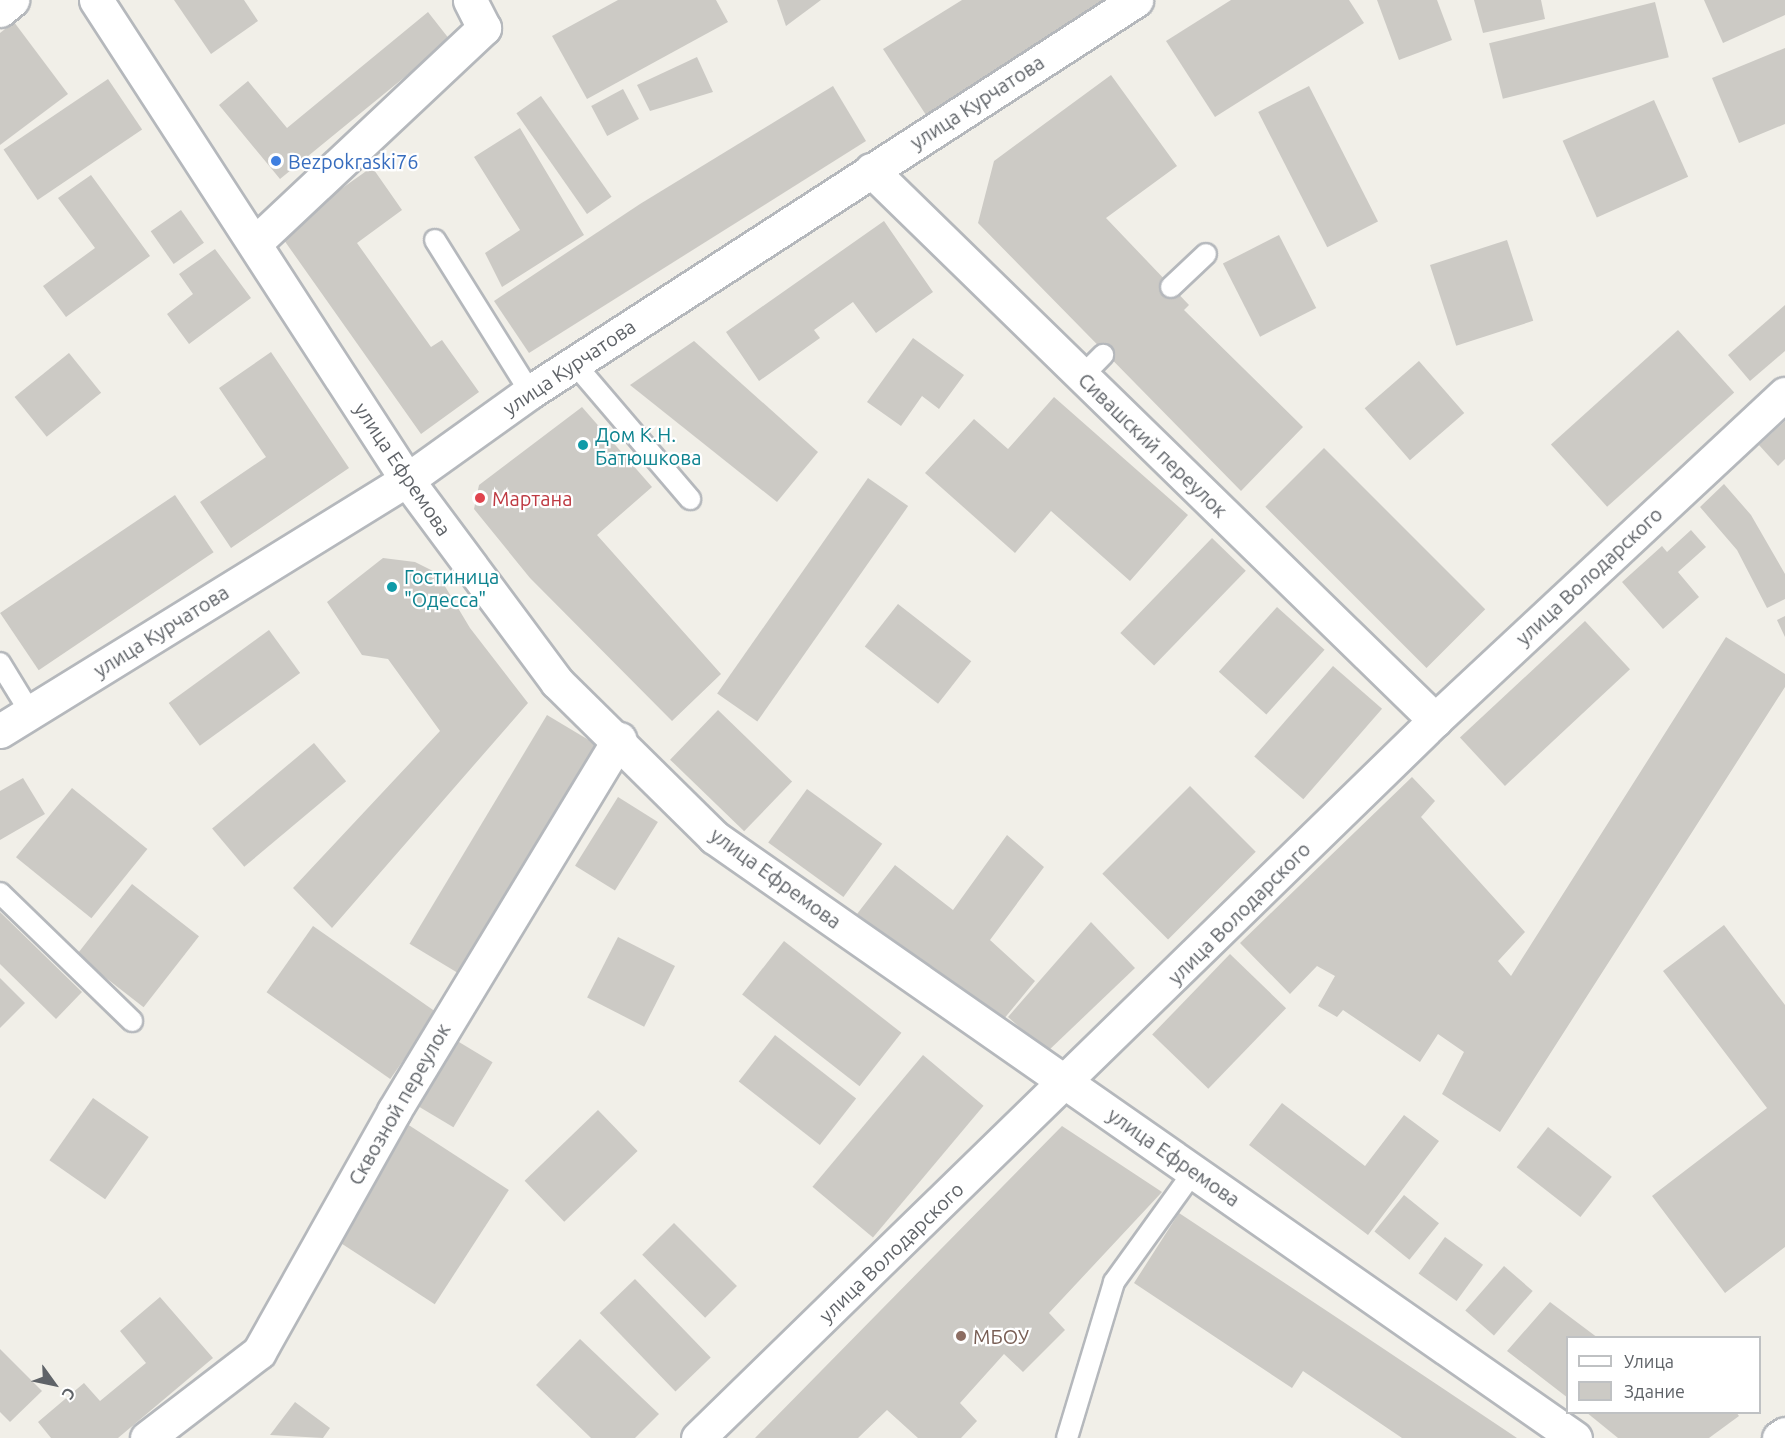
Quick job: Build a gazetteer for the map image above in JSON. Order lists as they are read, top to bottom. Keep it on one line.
{"streets":{"street":["улица Курчатова","Сивашский переулок","улица Ефремова","улица Володарского","Сквозной переулок"]},"crossings":[["улица Курчатова","Сивашский переулок"],["улица Курчатова","улица Ефремова"],["Сивашский переулок","улица Володарского"],["улица Ефремова","улица Володарского"],["улица Ефремова","Сквозной переулок"]],"places":["Bezpokraski76","Дом К.Н. Батюшкова","Мартана","Гостиница \"Одесса\"","МБОУ"],"legend":["Улица","Здание"],"north":"bottom right"}
